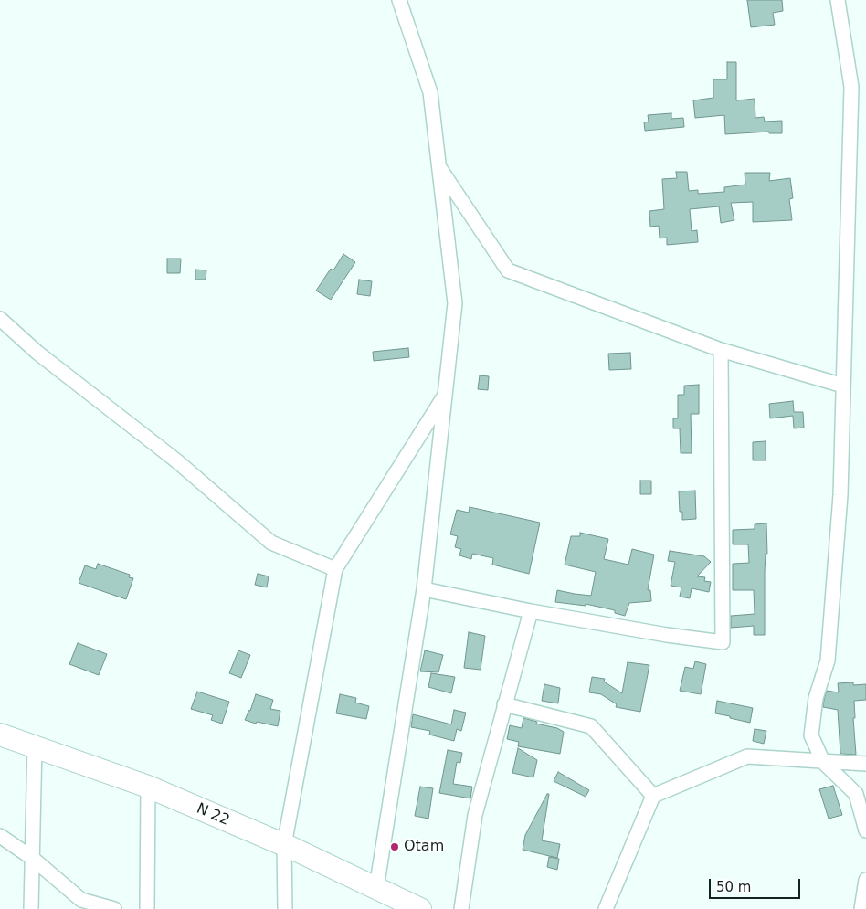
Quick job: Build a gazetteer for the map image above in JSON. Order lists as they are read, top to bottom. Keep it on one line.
{"streets":{"main road":["N 22"]},"places":["Otam"],"scale_bar":"50 m"}
